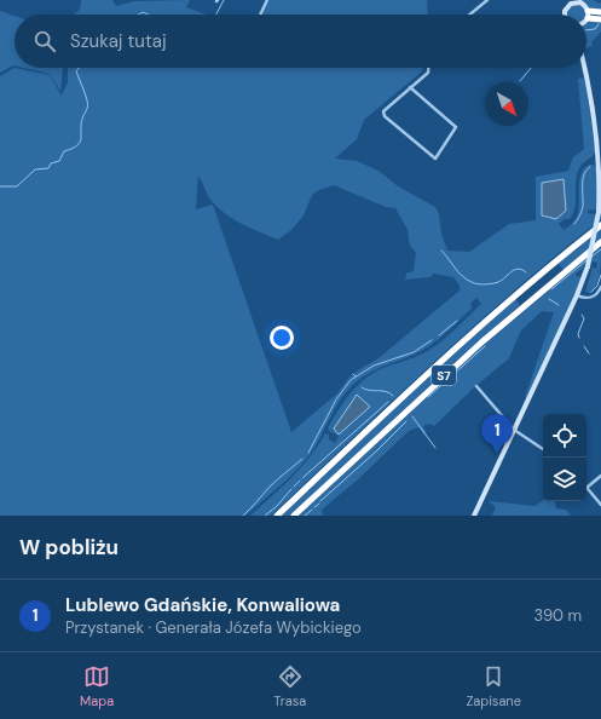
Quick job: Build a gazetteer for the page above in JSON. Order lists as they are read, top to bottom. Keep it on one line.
{"streets":{"highway":["S7"]},"north":"bottom right","page":{"search":"Szukaj tutaj","pins":"1","heading":"W pobliżu","list":[{"mark":"1","name":"Lublewo Gdańskie, Konwaliowa","note":"Przystanek · Generała Józefa Wybickiego","value":"390 m"}],"nav":["Mapa","Trasa","Zapisane"]}}
